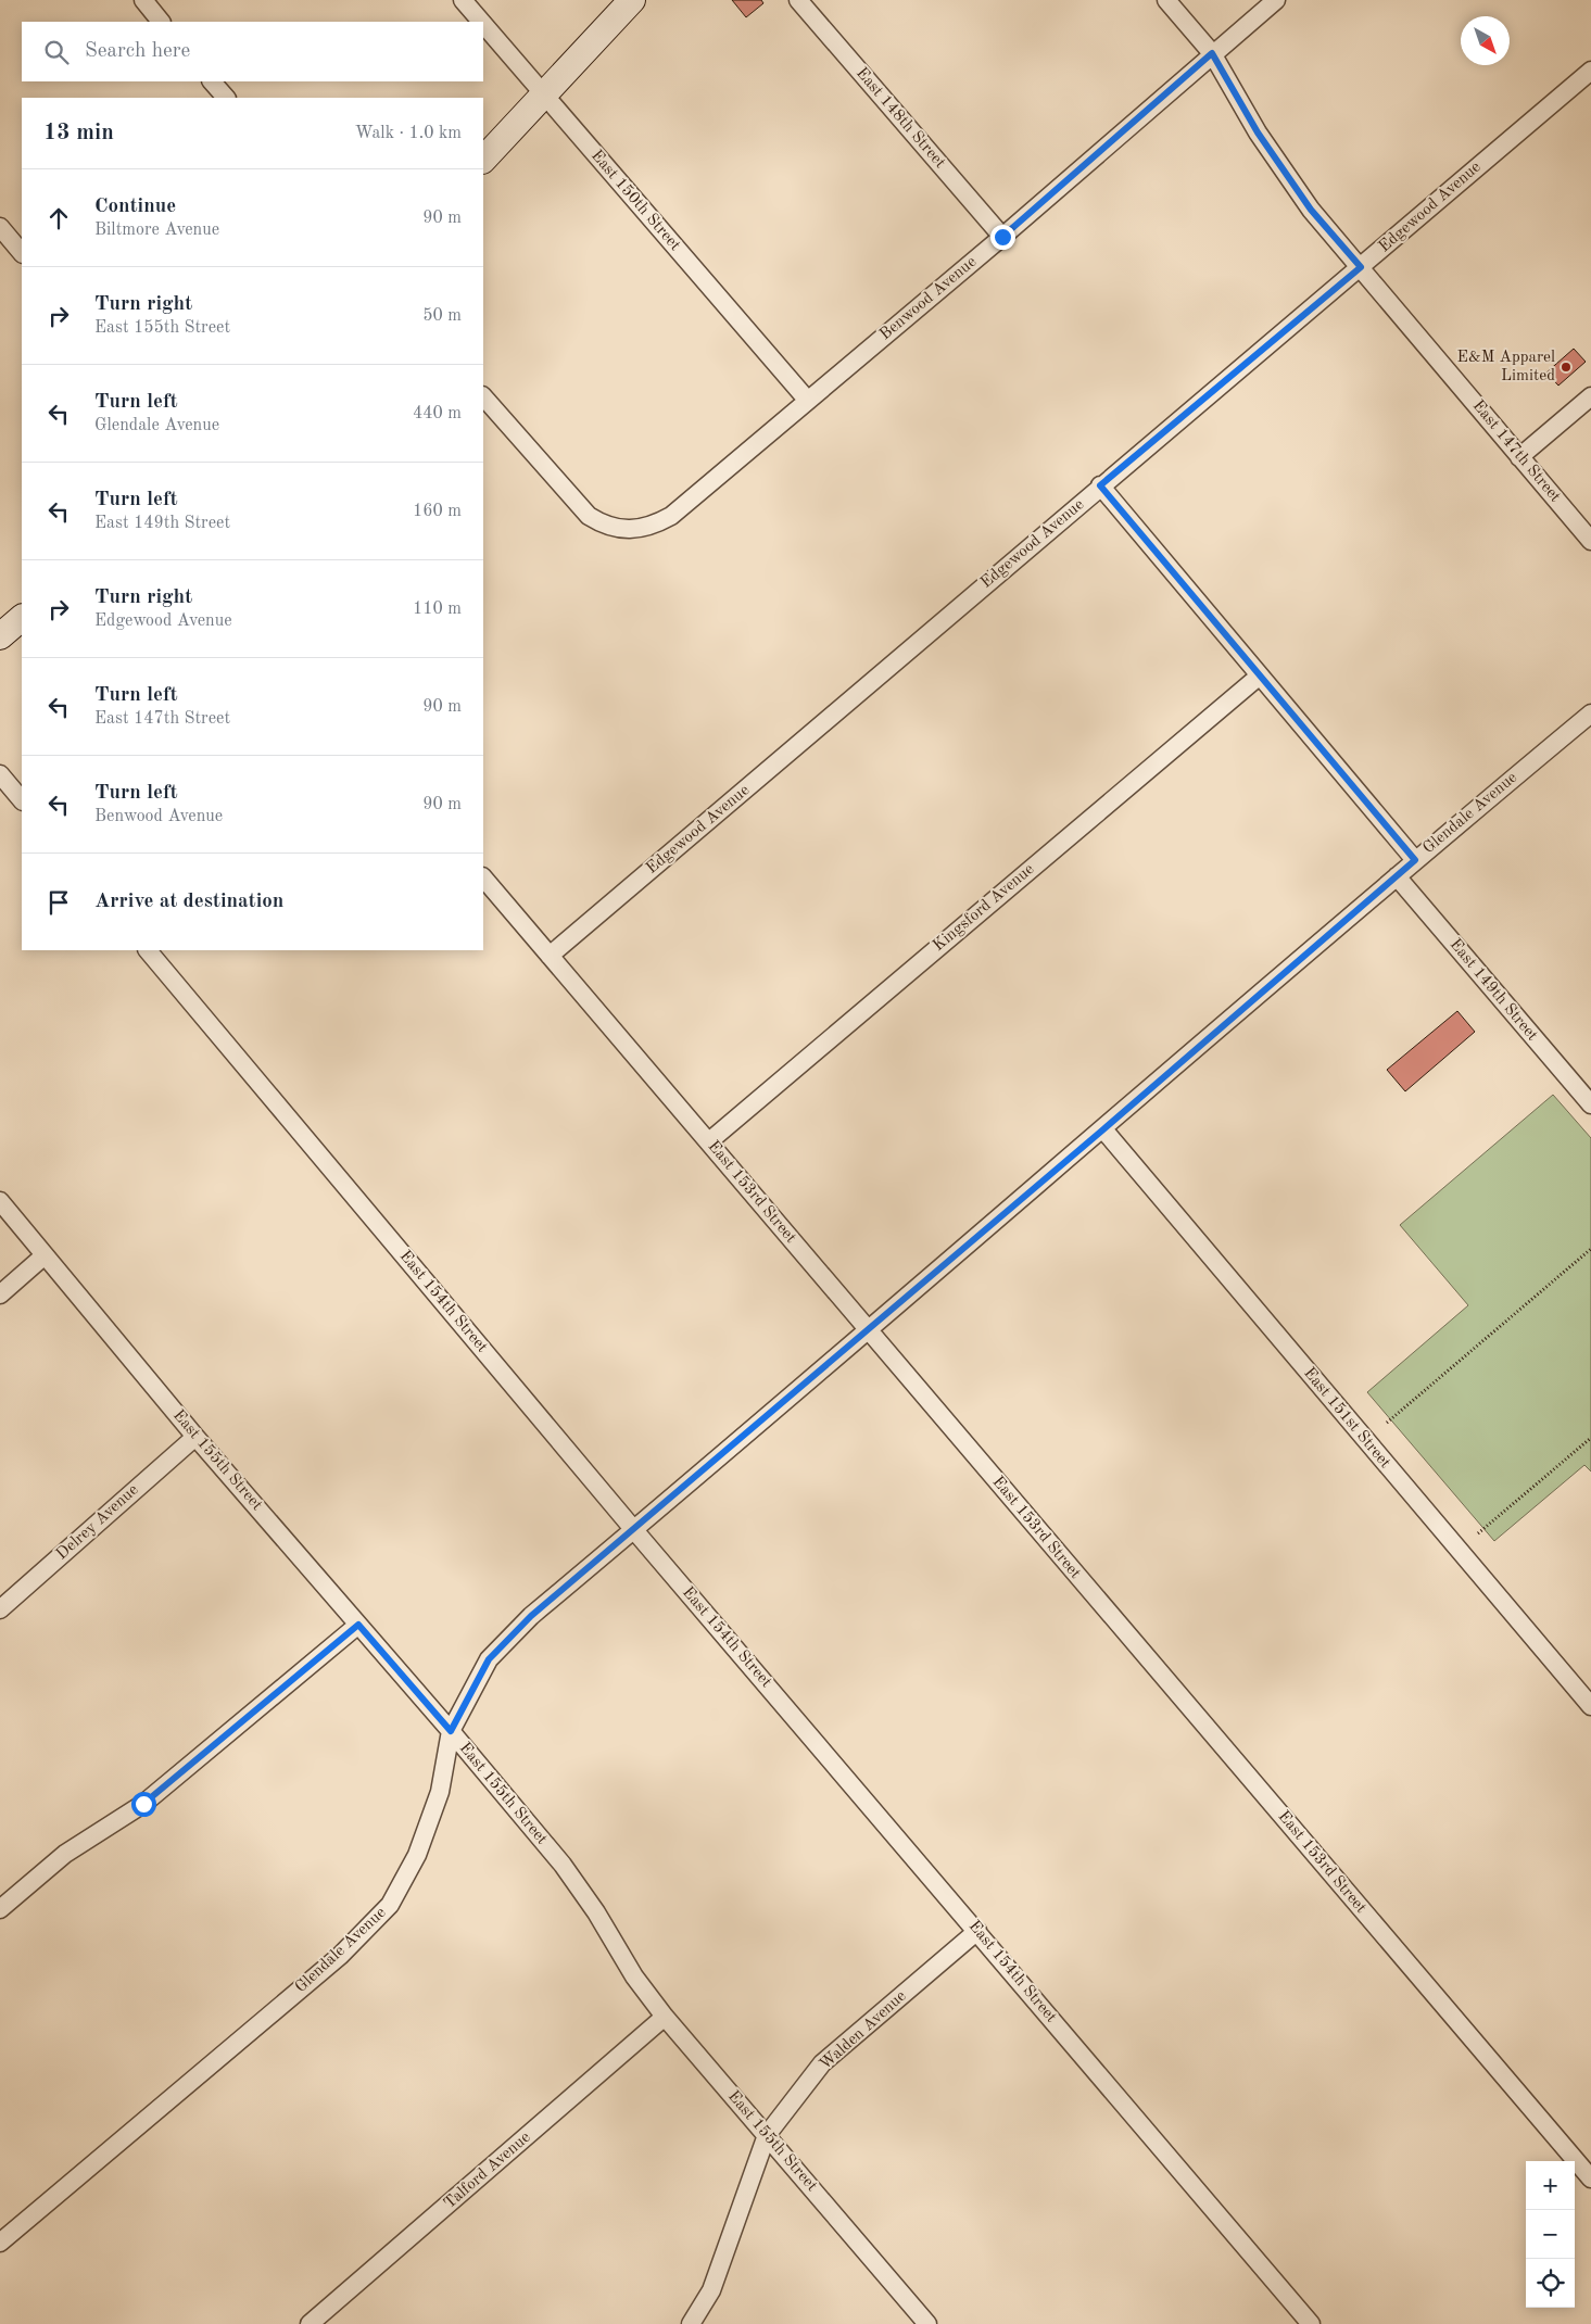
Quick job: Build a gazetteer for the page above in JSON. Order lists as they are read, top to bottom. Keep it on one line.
{"streets":{"street":["East 148th Street","East 150th Street","Edgewood Avenue","Benwood Avenue","East 147th Street","Glendale Avenue","Kingsford Avenue","East 149th Street","East 153rd Street","East 154th Street","East 151st Street","East 155th Street","Delrey Avenue","Walden Avenue","Talford Avenue"]},"crossings":[["East 148th Street","Benwood Avenue"],["East 150th Street","Benwood Avenue"],["Edgewood Avenue","East 147th Street"],["Edgewood Avenue","East 153rd Street"],["Benwood Avenue","East 147th Street"],["Glendale Avenue","East 149th Street"],["Glendale Avenue","East 153rd Street"],["Glendale Avenue","East 154th Street"],["Glendale Avenue","East 151st Street"],["Glendale Avenue","East 155th Street"],["Kingsford Avenue","East 153rd Street"],["East 154th Street","Walden Avenue"],["East 155th Street","Delrey Avenue"],["East 155th Street","Walden Avenue"],["East 155th Street","Talford Avenue"]],"places":["E&M Apparel Limited"],"north":"bottom right","page":{"search":"Search here","heading":["13 min","Walk · 1.0 km"],"list":[["Continue","Biltmore Avenue","90 m"],["Turn right","East 155th Street","50 m"],["Turn left","Glendale Avenue","440 m"],["Turn left","East 149th Street","160 m"],["Turn right","Edgewood Avenue","110 m"],["Turn left","East 147th Street","90 m"],["Turn left","Benwood Avenue","90 m"],"Arrive at destination"],"map_buttons":["+","−"]}}
